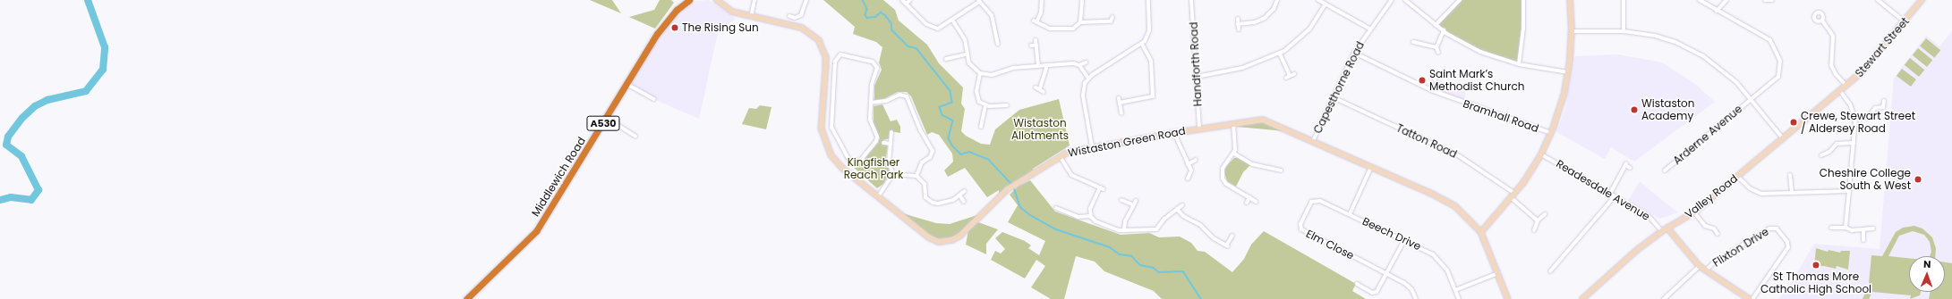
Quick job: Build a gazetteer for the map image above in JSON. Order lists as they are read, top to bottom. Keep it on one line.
{"streets":{"highway":["A530","Middlewich Road"],"street":["Stewart Street","Handforth Road","Capesthorne Road","Bramhall Road","Arderne Avenue","Tatton Road","Wistaston Green Road","Readesdale Avenue","Valley Road","Beech Drive","Elm Close","Flixton Drive"]},"crossings":[["Stewart Street","Valley Road"],["Handforth Road","Wistaston Green Road"],["Capesthorne Road","Bramhall Road"],["Capesthorne Road","Tatton Road"],["Capesthorne Road","Wistaston Green Road"],["Wistaston Green Road","Beech Drive"],["Readesdale Avenue","Valley Road"],["Beech Drive","Elm Close"]],"parks":["Wistaston Allotments","Kingfisher Reach Park"],"places":["The Rising Sun","Saint Mark’s Methodist Church","Wistaston Academy","Crewe, Stewart Street / Aldersey Road","Cheshire College South & West","St Thomas More Catholic High School"],"north":"top"}
